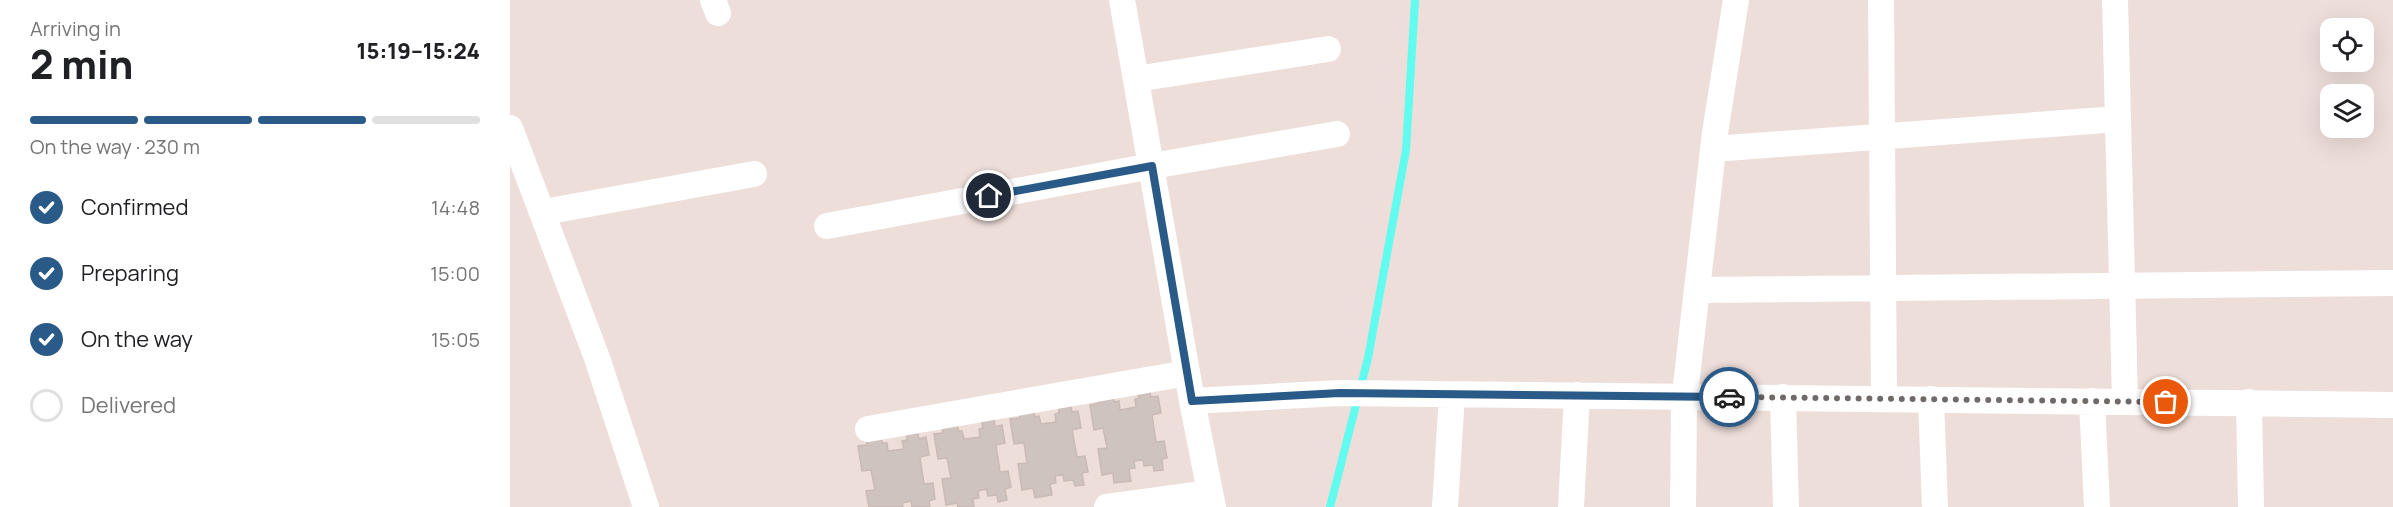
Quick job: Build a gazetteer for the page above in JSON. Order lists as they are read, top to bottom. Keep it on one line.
{"page":{"heading":["2 min","Arriving in","15:19–15:24"],"bar":"On the way · 230 m","list":[["Confirmed","14:48"],["Preparing","15:00"],["On the way","15:05"],"Delivered"]}}
